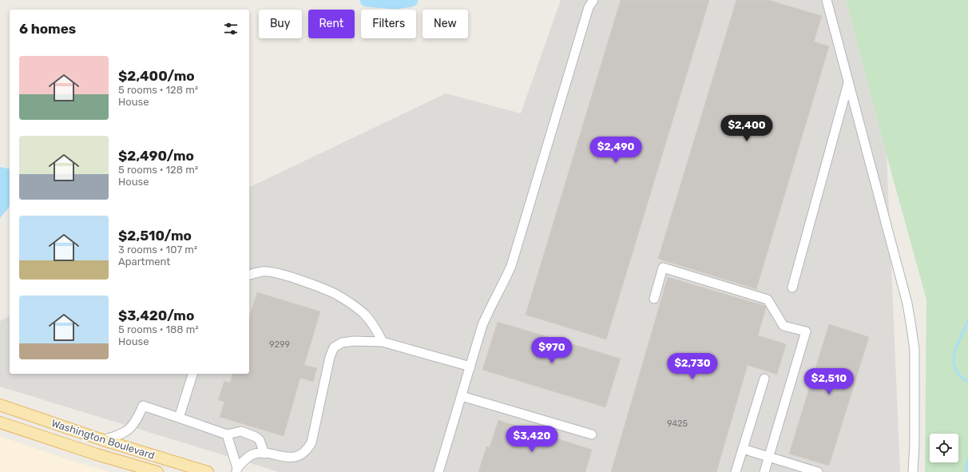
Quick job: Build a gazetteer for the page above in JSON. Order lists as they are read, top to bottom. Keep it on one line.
{"streets":{"main road":["Washington Boulevard"]},"house_numbers":["9299","9425"],"page":{"chip":["Buy","Rent","Filters","New"],"heading":"6 homes","list":[{"name":"$2,400/mo","note":"5 rooms · 128 m² · House"},{"name":"$2,490/mo","note":"5 rooms · 128 m² · House"},{"name":"$2,510/mo","note":"3 rooms · 107 m² · Apartment"},{"name":"$3,420/mo","note":"5 rooms · 188 m² · House"}],"price":["$2,400","$2,490","$970","$2,730","$2,510","$3,420"]}}
